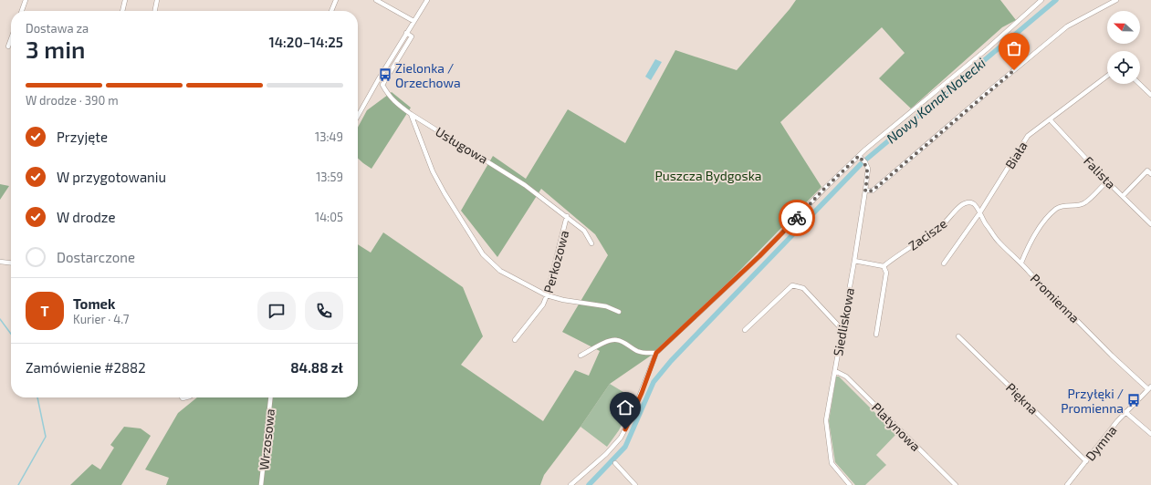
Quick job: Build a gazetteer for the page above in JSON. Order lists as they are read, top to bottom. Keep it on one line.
{"streets":{"street":["Usługowa","Biała","Falista","Zacisze","Perkozowa","Promienna","Siedliskowa","Piękna","Platynowa","Wrzosowa","Dymna"]},"crossings":[["Usługowa","Perkozowa"],["Biała","Falista"],["Biała","Promienna"],["Zacisze","Promienna"],["Promienna","Dymna"],["Siedliskowa","Platynowa"],["Piękna","Dymna"]],"water":["Nowy Kanał Notecki"],"parks":["Puszcza Bydgoska"],"places":{"bus stop":["Zielonka / Orzechowa","Przyłęki / Promienna"]},"north":"left","page":{"heading":["3 min","Dostawa za","14:20–14:25"],"panel":["Tomek","Kurier · 4.7","Zamówienie #2882","84.88 zł"],"bar":"W drodze · 390 m","list":[["Przyjęte","13:49"],["W przygotowaniu","13:59"],["W drodze","14:05"],"Dostarczone"],"round":"T"}}
